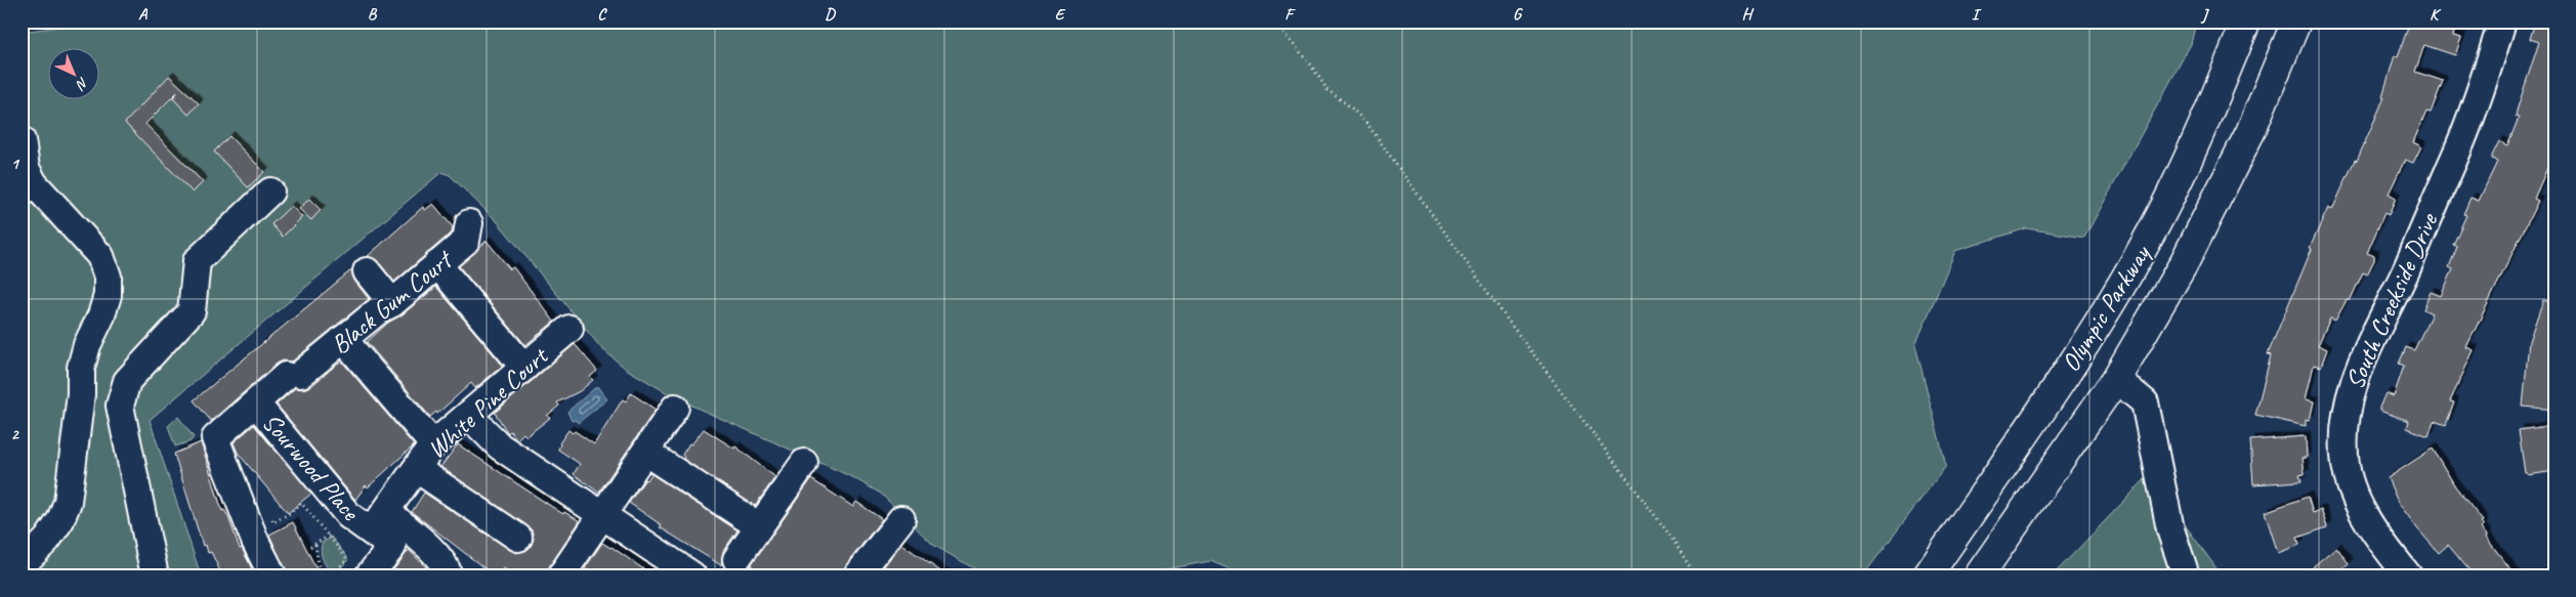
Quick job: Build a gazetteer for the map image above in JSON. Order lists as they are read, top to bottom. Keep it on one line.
{"streets":{"main road":["Olympic Parkway"],"street":["South Creekside Drive","Black Gum Court","White Pine Court","Sourwood Place"]},"crossings":[["Black Gum Court","Sourwood Place"],["White Pine Court","Sourwood Place"]],"north":"bottom right","grid":{"columns":["A","B","C","D","E","F","G","H","I","J","K"],"rows":["1","2"]}}
